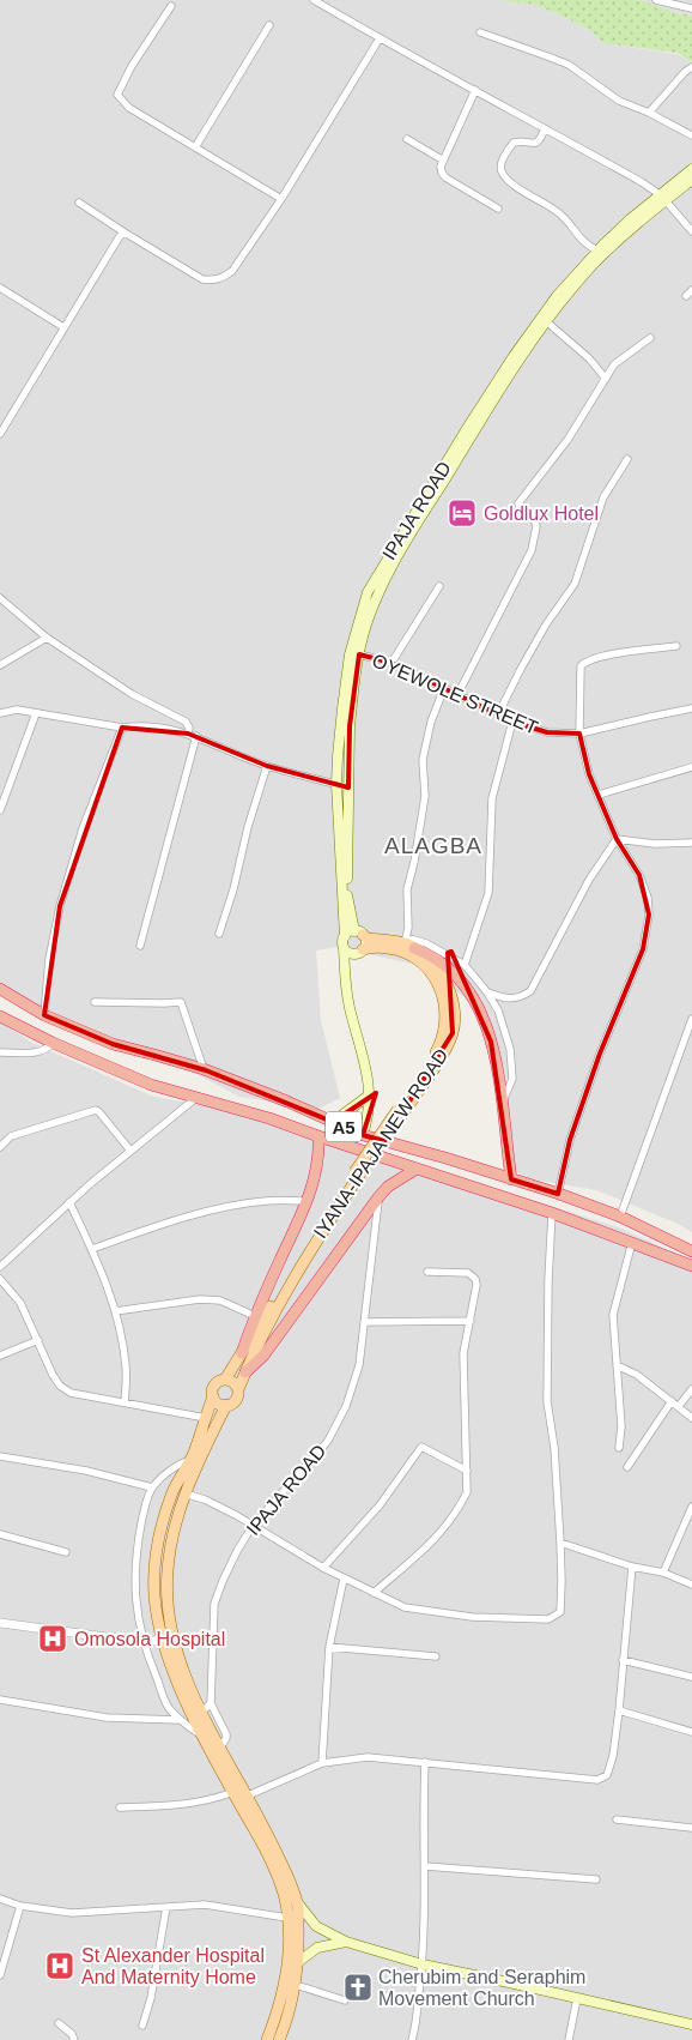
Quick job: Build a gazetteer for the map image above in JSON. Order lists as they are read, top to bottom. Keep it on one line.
{"streets":{"highway":["A5"],"main road":["IPAJA ROAD","IYANA-IPAJA NEW ROAD"],"street":["OYEWOLE STREET"]},"crossings":[["IPAJA ROAD","OYEWOLE STREET"],["IPAJA ROAD","IYANA-IPAJA NEW ROAD"]],"districts":["ALAGBA"],"places":{"hotel":["Goldlux Hotel"],"hospital":["Omosola Hospital","St Alexander Hospital And Maternity Home"],"church":["Cherubim and Seraphim Movement Church"]}}
